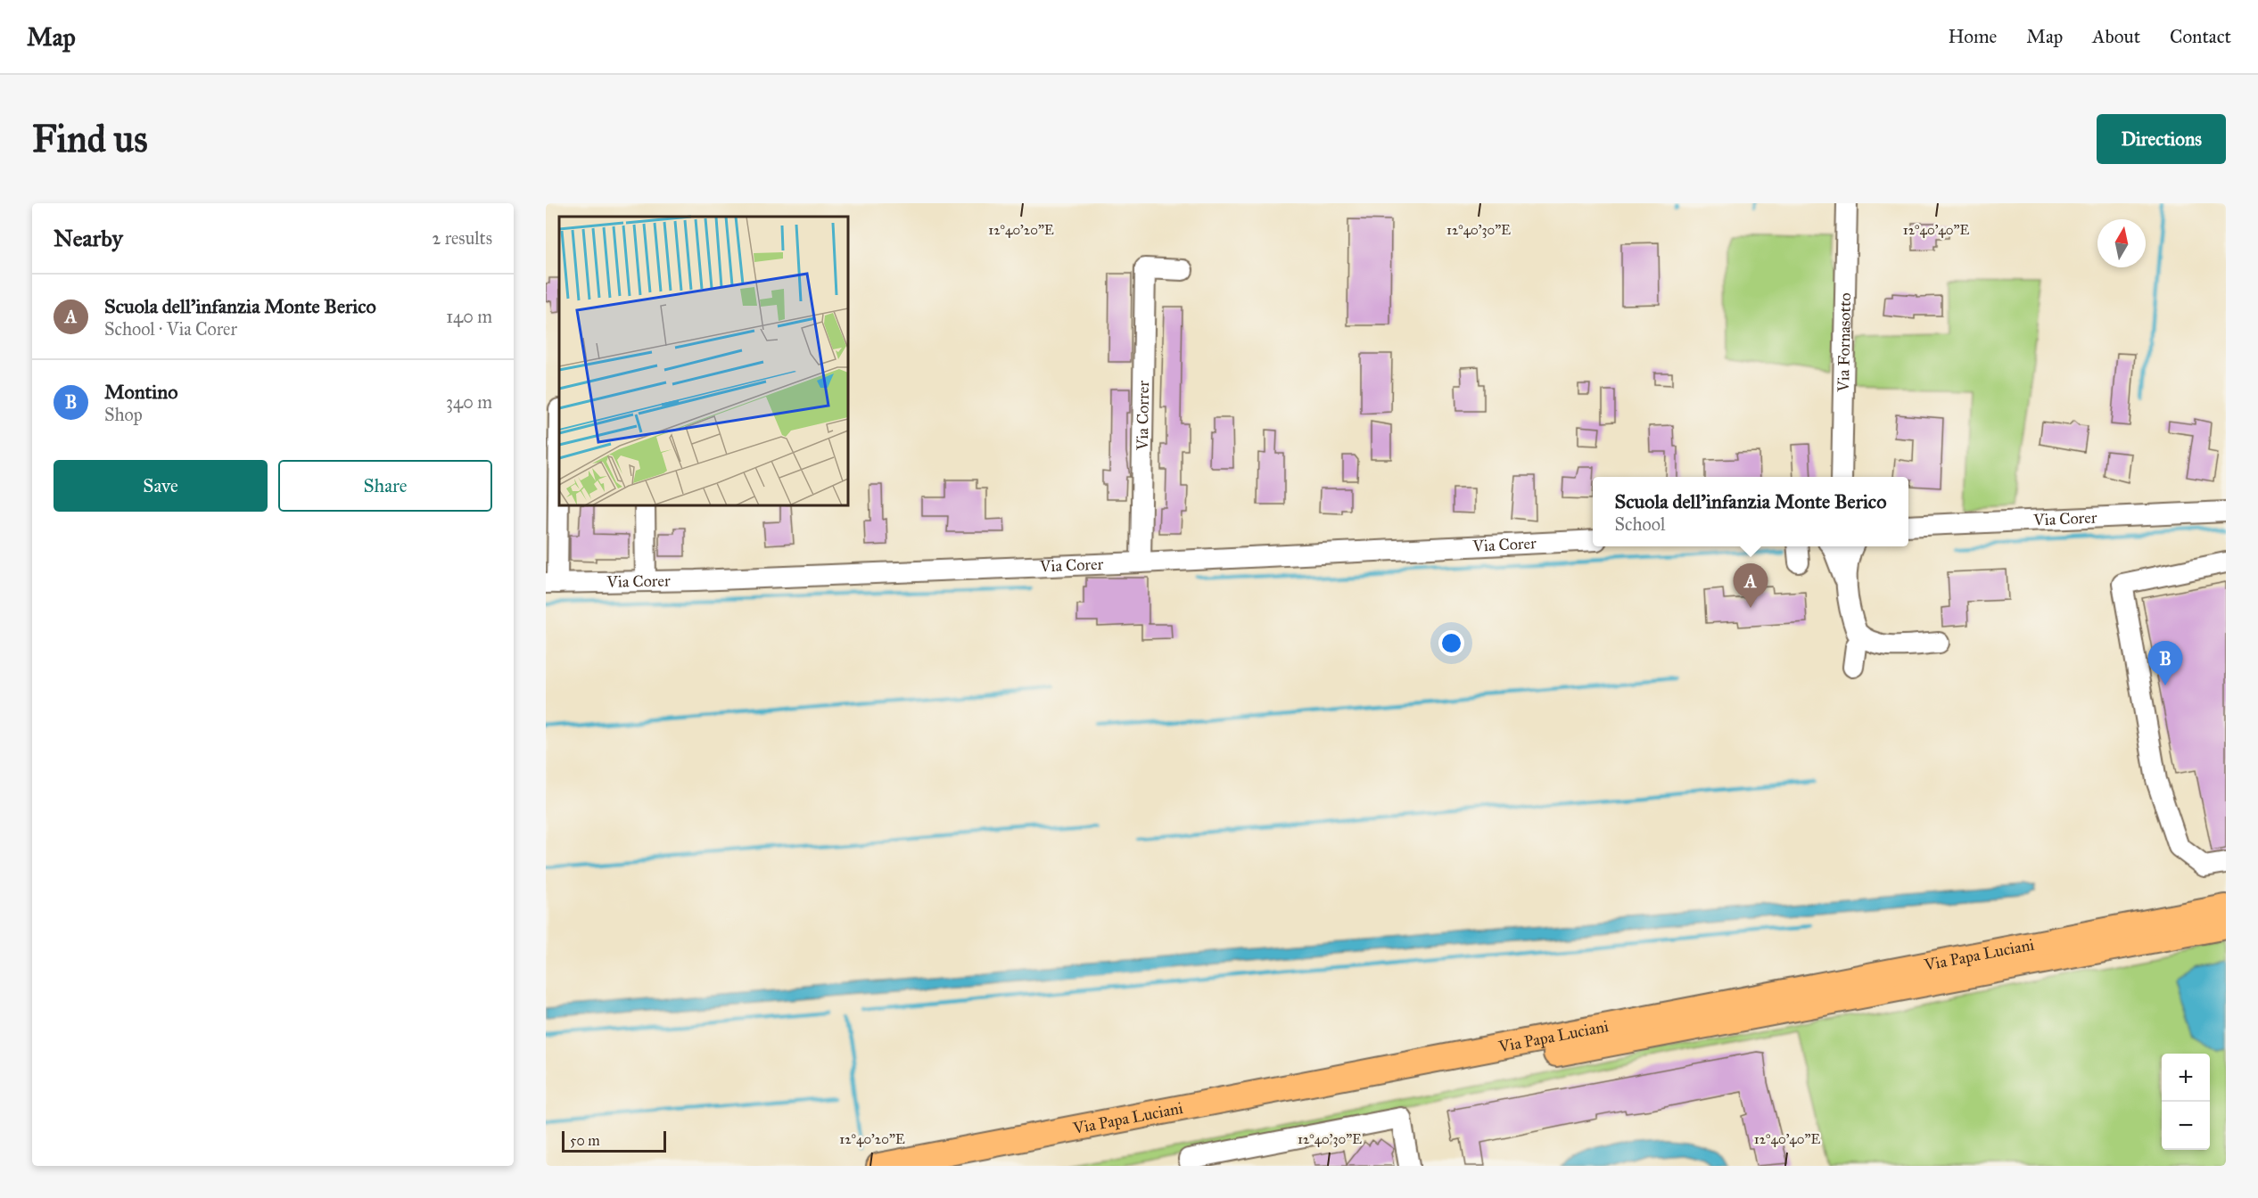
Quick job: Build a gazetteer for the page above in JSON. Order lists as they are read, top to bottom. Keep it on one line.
{"streets":{"main road":["Via Papa Luciani"],"street":["Via Fornasotto","Via Correr","Via Corer"]},"crossings":[["Via Correr","Via Corer"]],"scale_bar":"50 m","north":"top","page":{"header":"Map","nav":["Home","Map","About","Contact"],"buttons":["Directions",["Save","Share"]],"title":"Find us","heading":["Nearby","2 results"],"list":[{"mark":"A","name":"Scuola dell'infanzia Monte Berico","note":"School · Via Corer","value":"140 m"},{"mark":"B","name":"Montino","note":"Shop","value":"340 m"}],"popup":["Scuola dell'infanzia Monte Berico","School"],"pins":["A","B"],"map_buttons":["+","−"],"scale":"50 m"},"coordinates":["12°40'30\"E","12°40'40\"E","12°40'20\"E"]}
